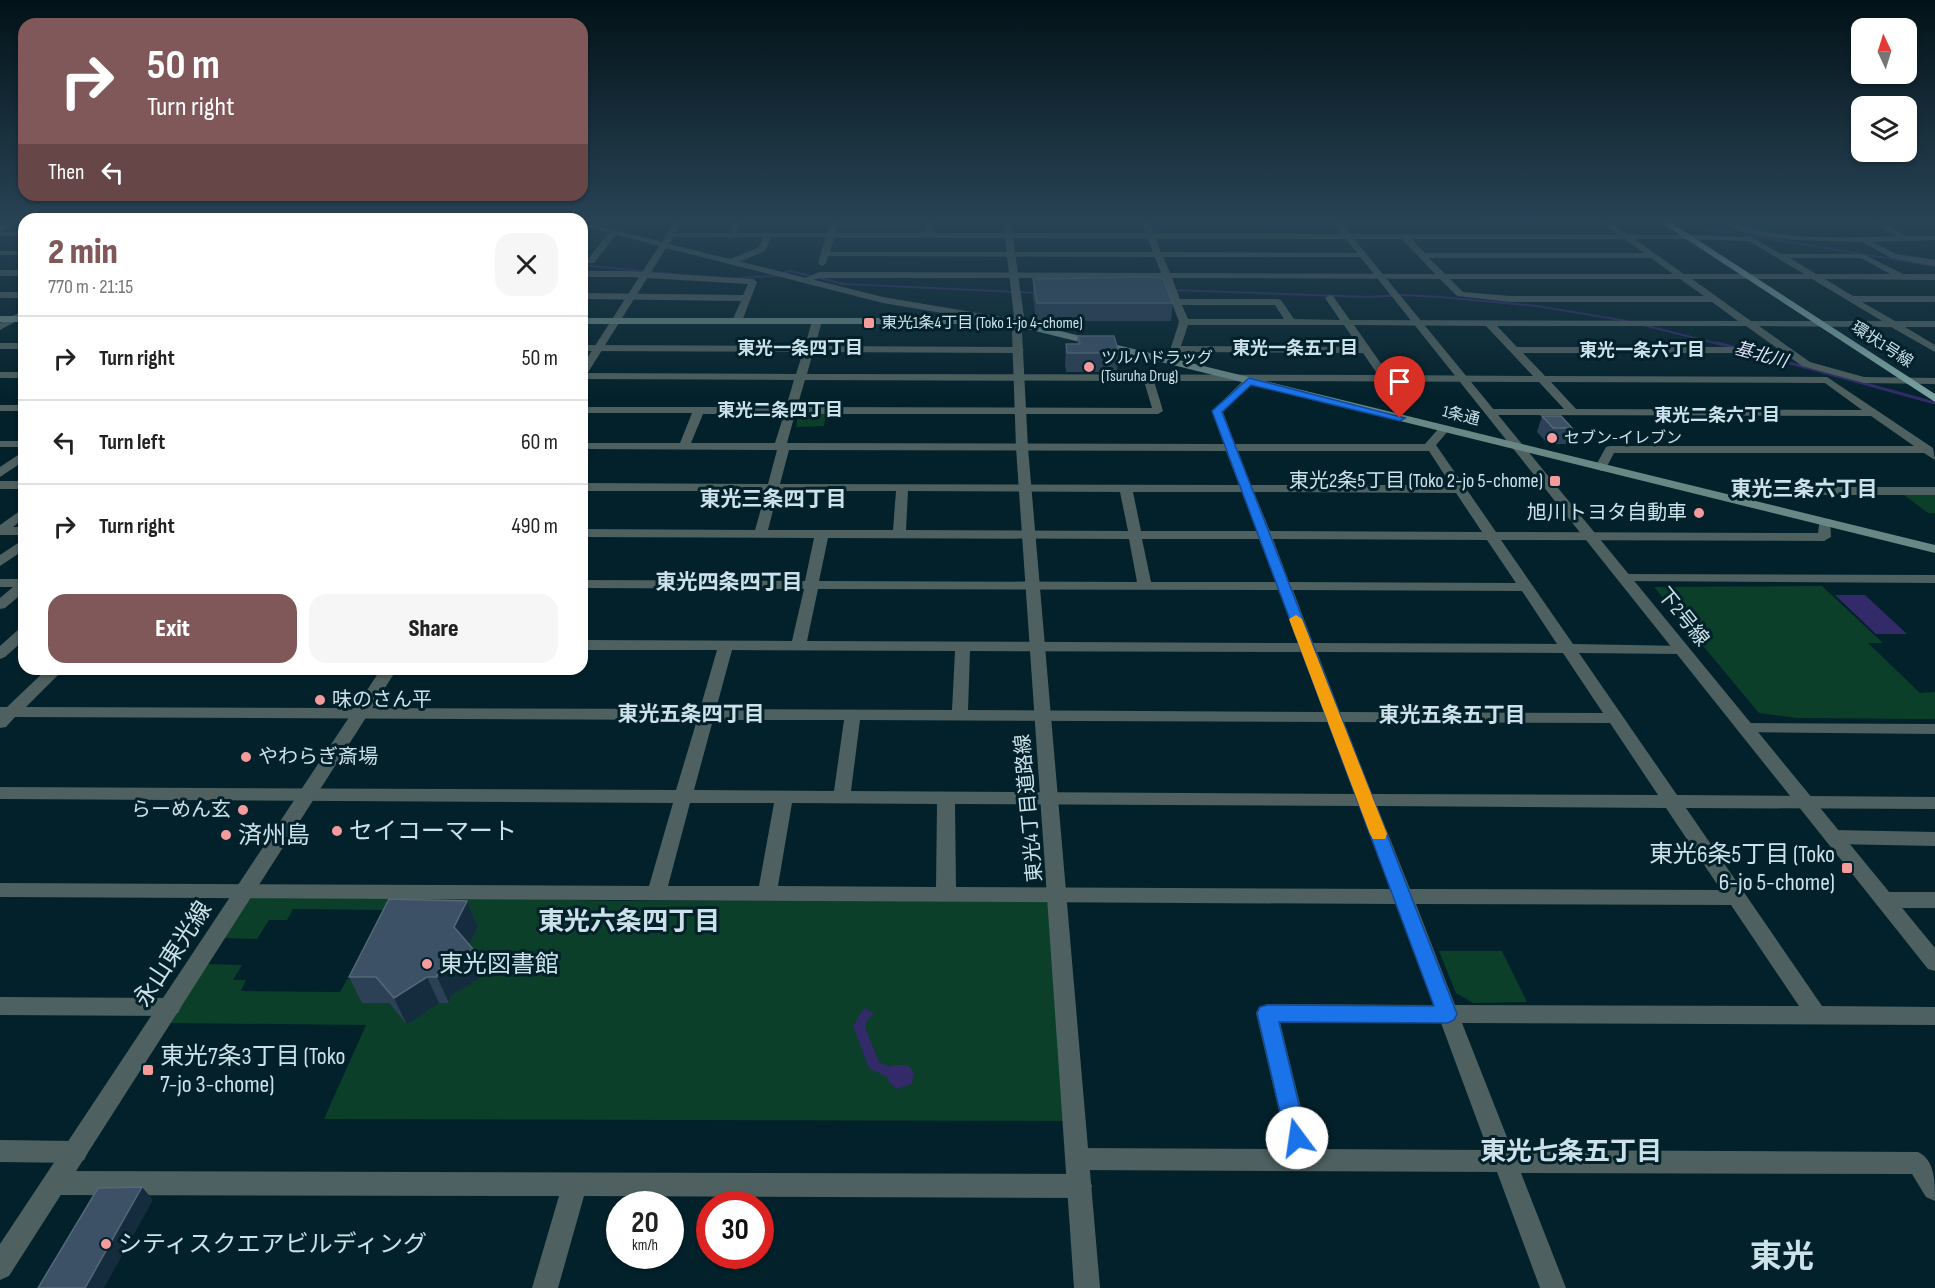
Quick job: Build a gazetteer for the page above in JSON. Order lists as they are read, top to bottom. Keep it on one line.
{"streets":{"main road":["環状1号線","1条通"],"street":["下2号線","東光4丁目道路線","永山東光線"]},"crossings":[["1条通","下2号線"],["1条通","東光4丁目道路線"]],"districts":["東光一条四丁目","東光一条五丁目","東光一条六丁目","東光二条四丁目","東光二条六丁目","東光三条六丁目","東光三条四丁目","東光四条四丁目","東光五条四丁目","東光五条五丁目","東光六条四丁目","東光七条五丁目","東光"],"water":["基北川"],"places":{"transit":["東光1条4丁目 (Toko 1-jo 4-chome)","東光2条5丁目 (Toko 2-jo 5-chome)","東光6条5丁目 (Toko 6-jo 5-chome)","東光7条3丁目 (Toko 7-jo 3-chome)"],"other":["ツルハドラッグ (Tsuruha Drug)","セブン-イレブン","旭川トヨタ自動車","味のさん平","やわらぎ斎場","らーめん玄","セイコーマート","済州島","東光図書館","シティスクエアビルディング"]},"north":"top","page":{"turn":["50 m","Turn right"],"then":"Then","heading":["2 min","770 m · 21:15"],"list":[{"name":"Turn right","value":"50 m"},{"name":"Turn left","value":"60 m"},{"name":"Turn right","value":"490 m"}],"buttons":["Exit","Share"],"speed":"20 km/h","limit":"30"}}
